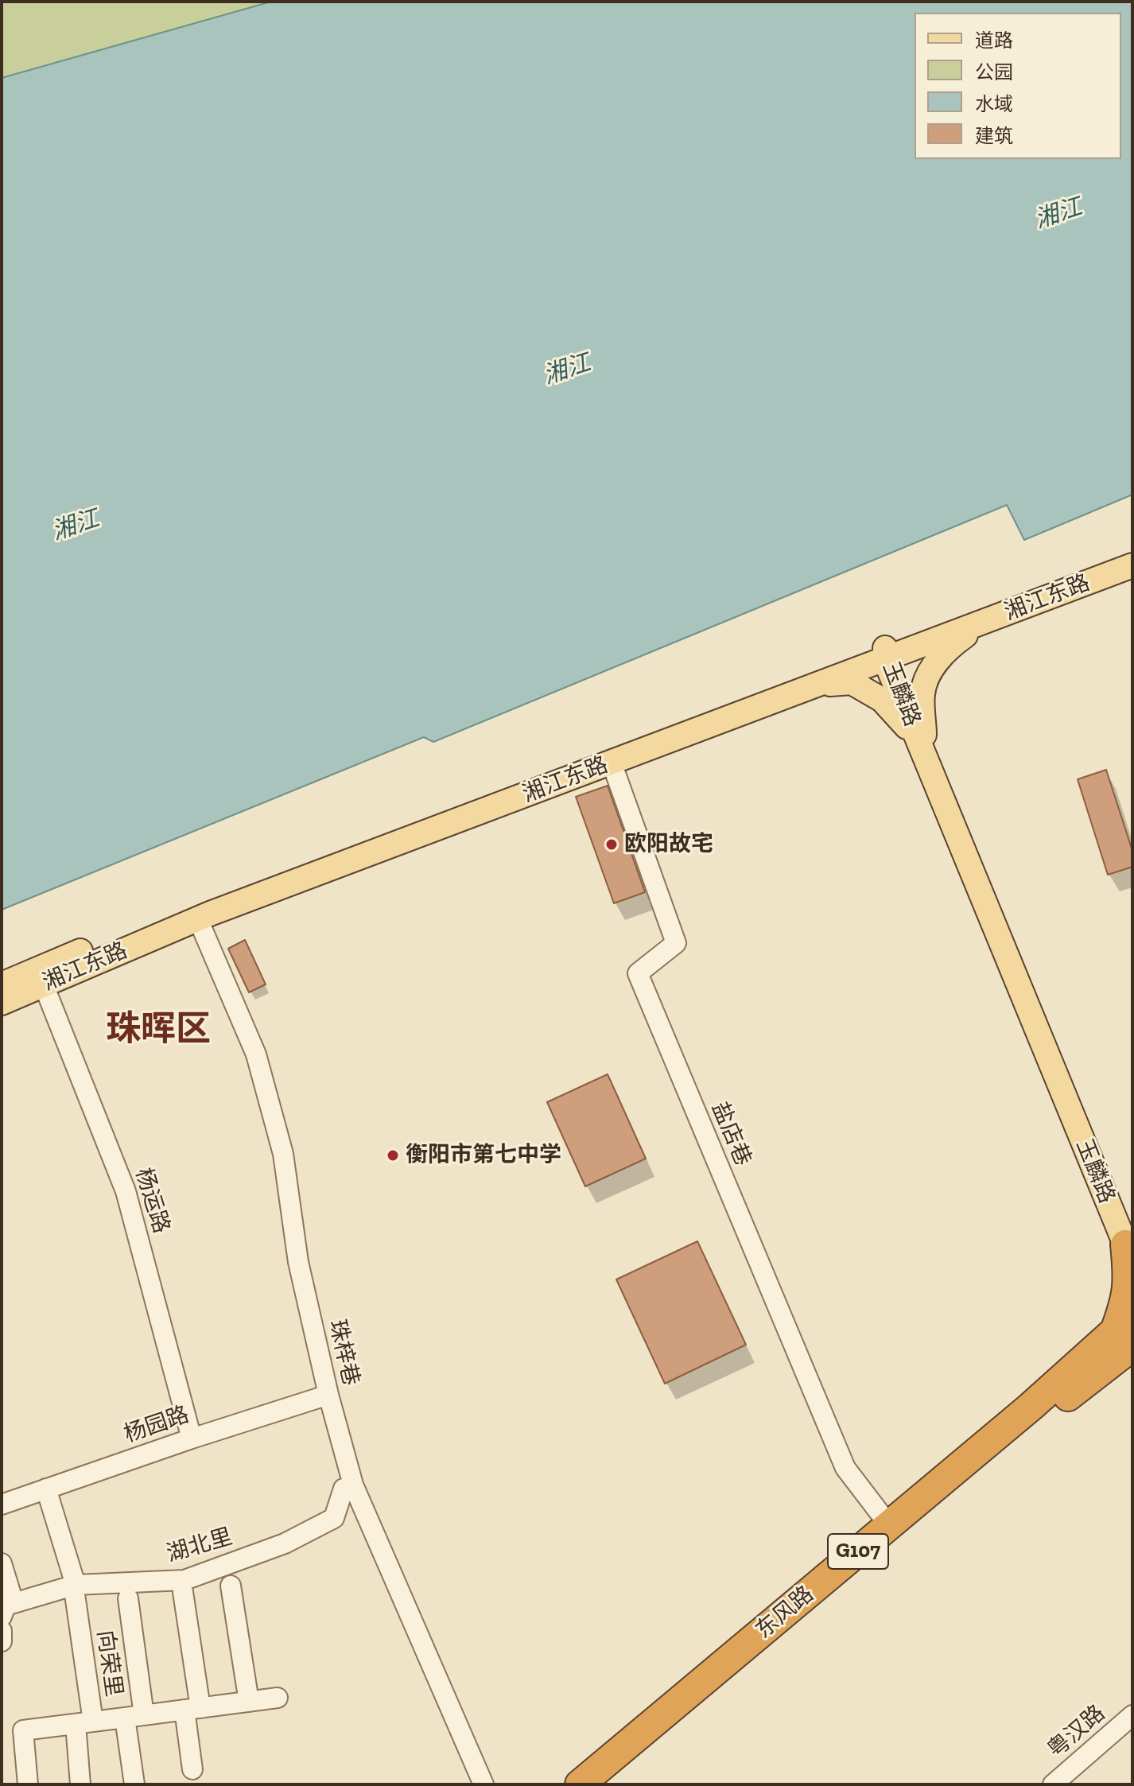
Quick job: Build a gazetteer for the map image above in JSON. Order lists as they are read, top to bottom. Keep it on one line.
{"streets":{"highway":["G107","东风路"],"main road":["湘江东路","玉麟路"],"street":["盐店巷","杨运路","珠梓巷","杨园路","湖北里","向荣里","粤汉路"]},"crossings":[["湘江东路","玉麟路"],["湘江东路","盐店巷"],["湘江东路","杨运路"],["湘江东路","珠梓巷"],["盐店巷","东风路"],["杨运路","杨园路"],["珠梓巷","杨园路"],["珠梓巷","湖北里"],["杨园路","向荣里"],["湖北里","向荣里"]],"districts":["珠晖区"],"water":["湘江"],"places":["欧阳故宅","衡阳市第七中学"],"legend":["道路","公园","水域","建筑"]}
